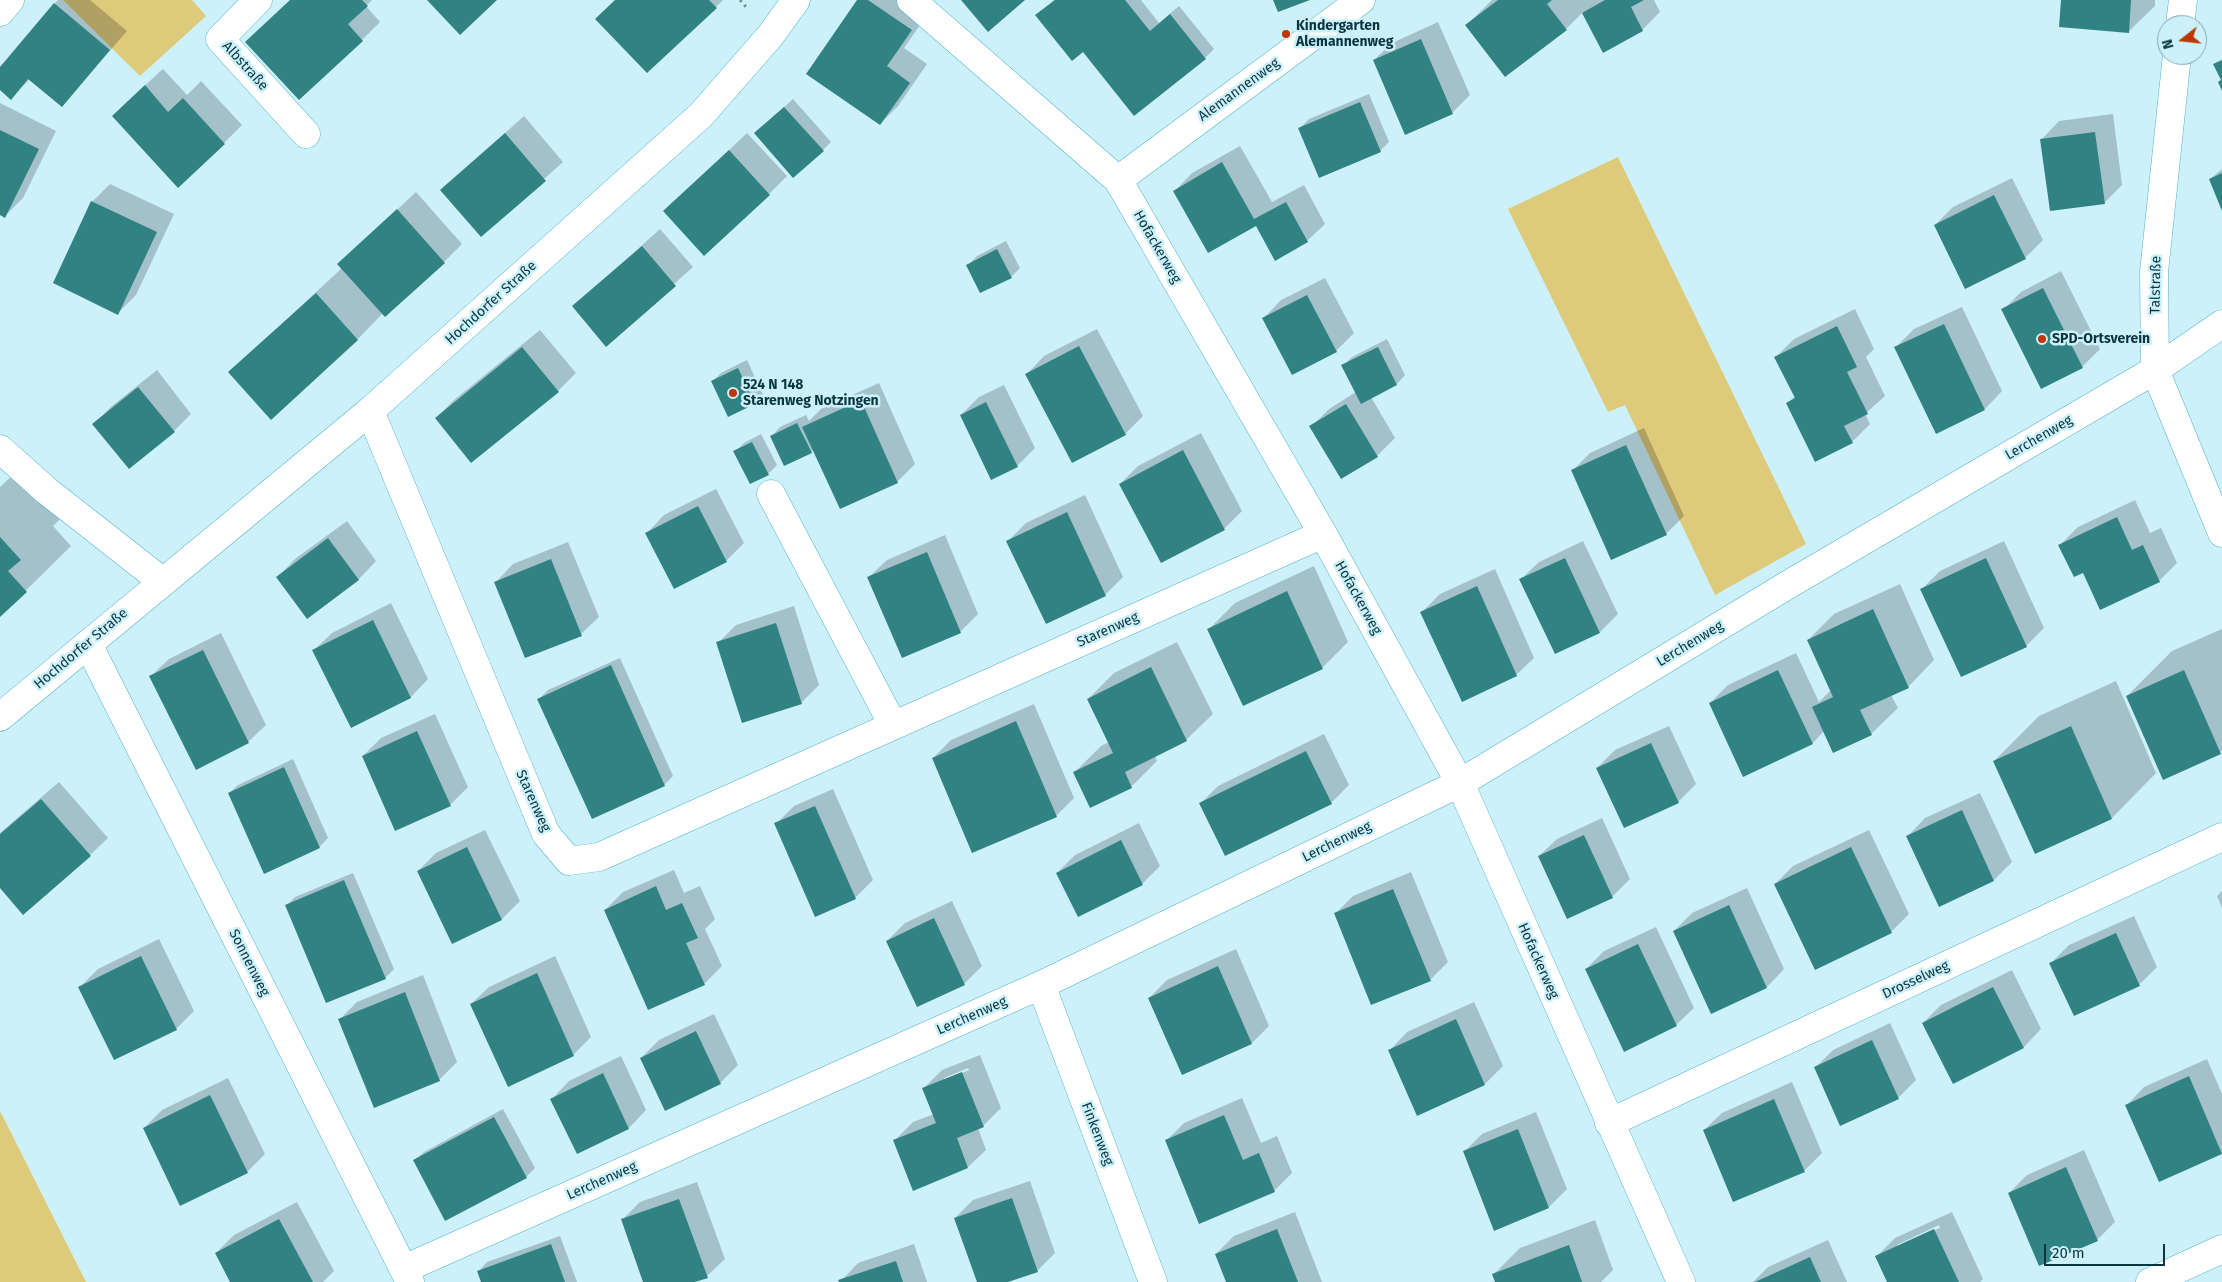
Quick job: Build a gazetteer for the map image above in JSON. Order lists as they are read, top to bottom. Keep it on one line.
{"streets":{"street":["Albstraße","Alemannenweg","Hofackerweg","Talstraße","Hochdorfer Straße","Lerchenweg","Starenweg","Sonnenweg","Drosselweg","Finkenweg"]},"crossings":[["Alemannenweg","Hofackerweg"],["Hofackerweg","Lerchenweg"],["Hofackerweg","Starenweg"],["Hofackerweg","Drosselweg"],["Talstraße","Lerchenweg"],["Hochdorfer Straße","Starenweg"],["Hochdorfer Straße","Sonnenweg"],["Lerchenweg","Sonnenweg"],["Lerchenweg","Finkenweg"]],"places":["Kindergarten Alemannenweg","SPD-Ortsverein","524 N 148 Starenweg Notzingen"],"scale_bar":"20 m","north":"left"}
